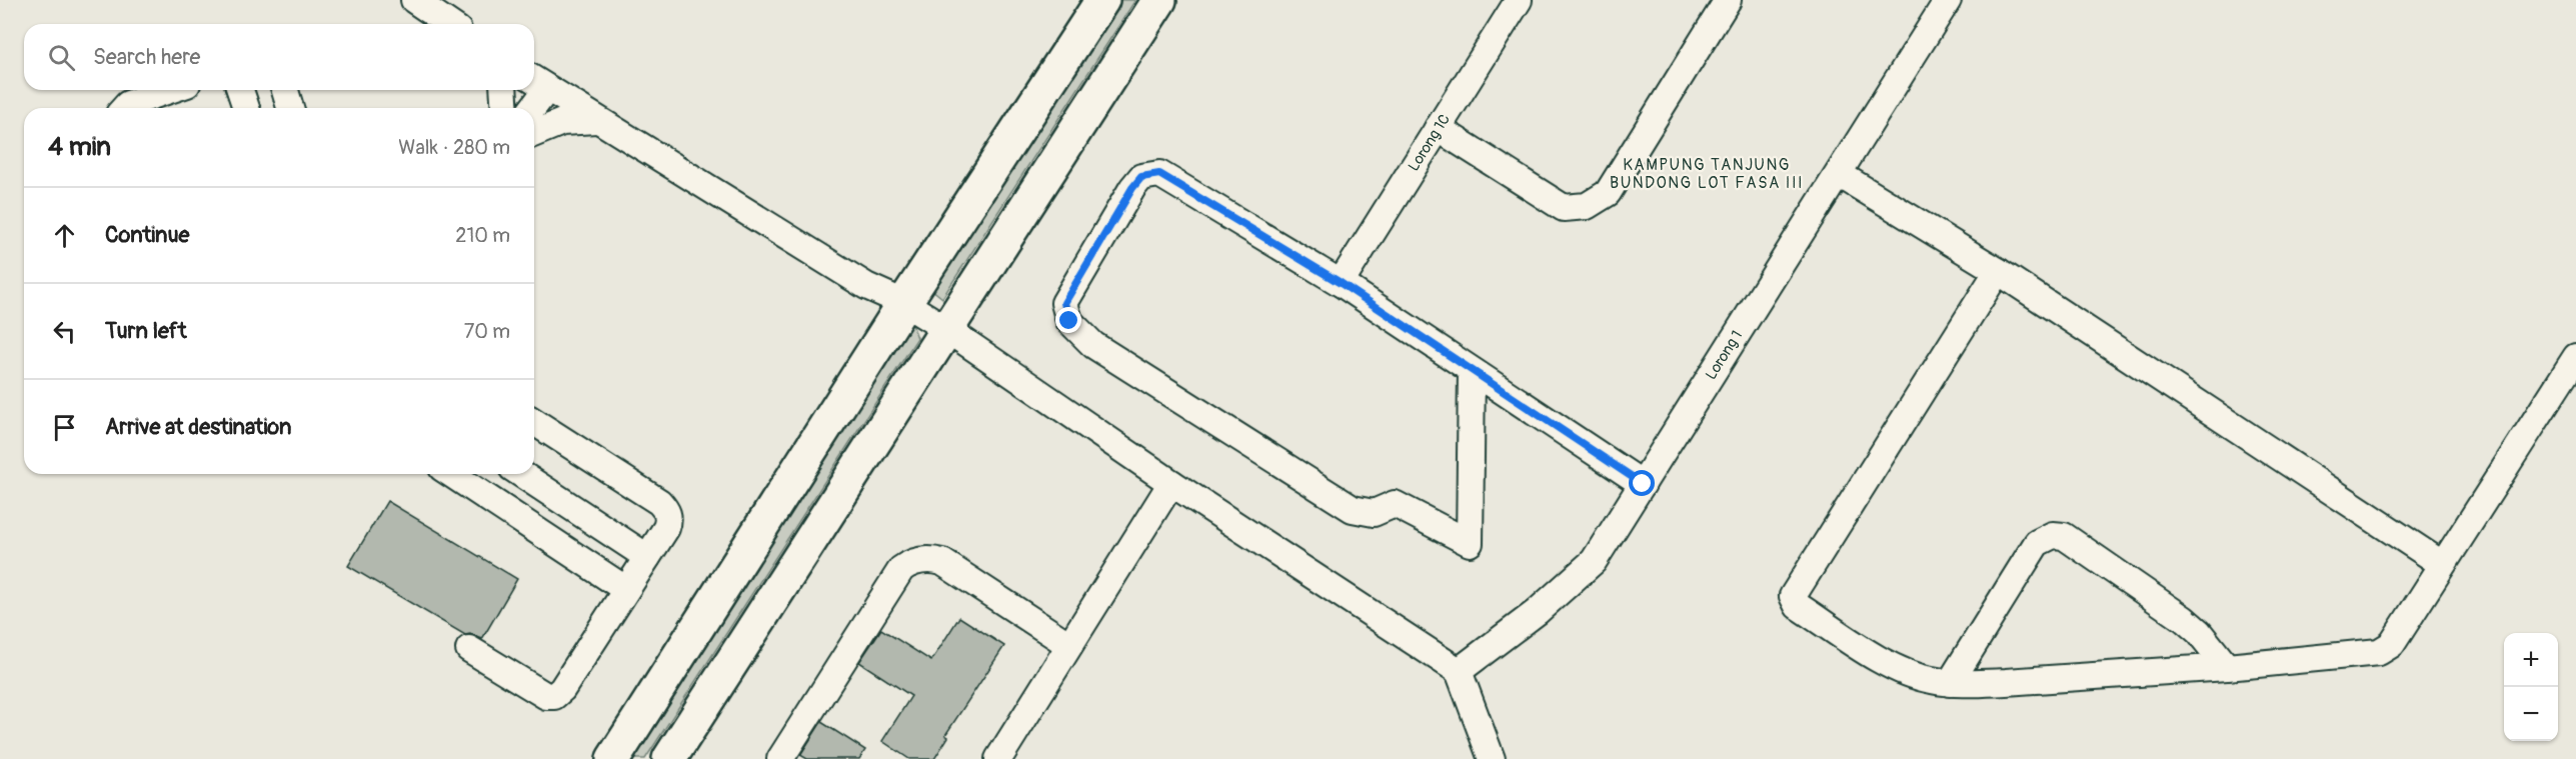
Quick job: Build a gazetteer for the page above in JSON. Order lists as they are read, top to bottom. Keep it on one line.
{"streets":{"street":["Lorong 1C","Lorong 1"]},"districts":["KAMPUNG TANJUNG BUNDONG LOT FASA III"],"page":{"search":"Search here","heading":["4 min","Walk · 280 m"],"list":[["Continue","210 m"],["Turn left","70 m"],"Arrive at destination"],"map_buttons":["+","−"]}}
